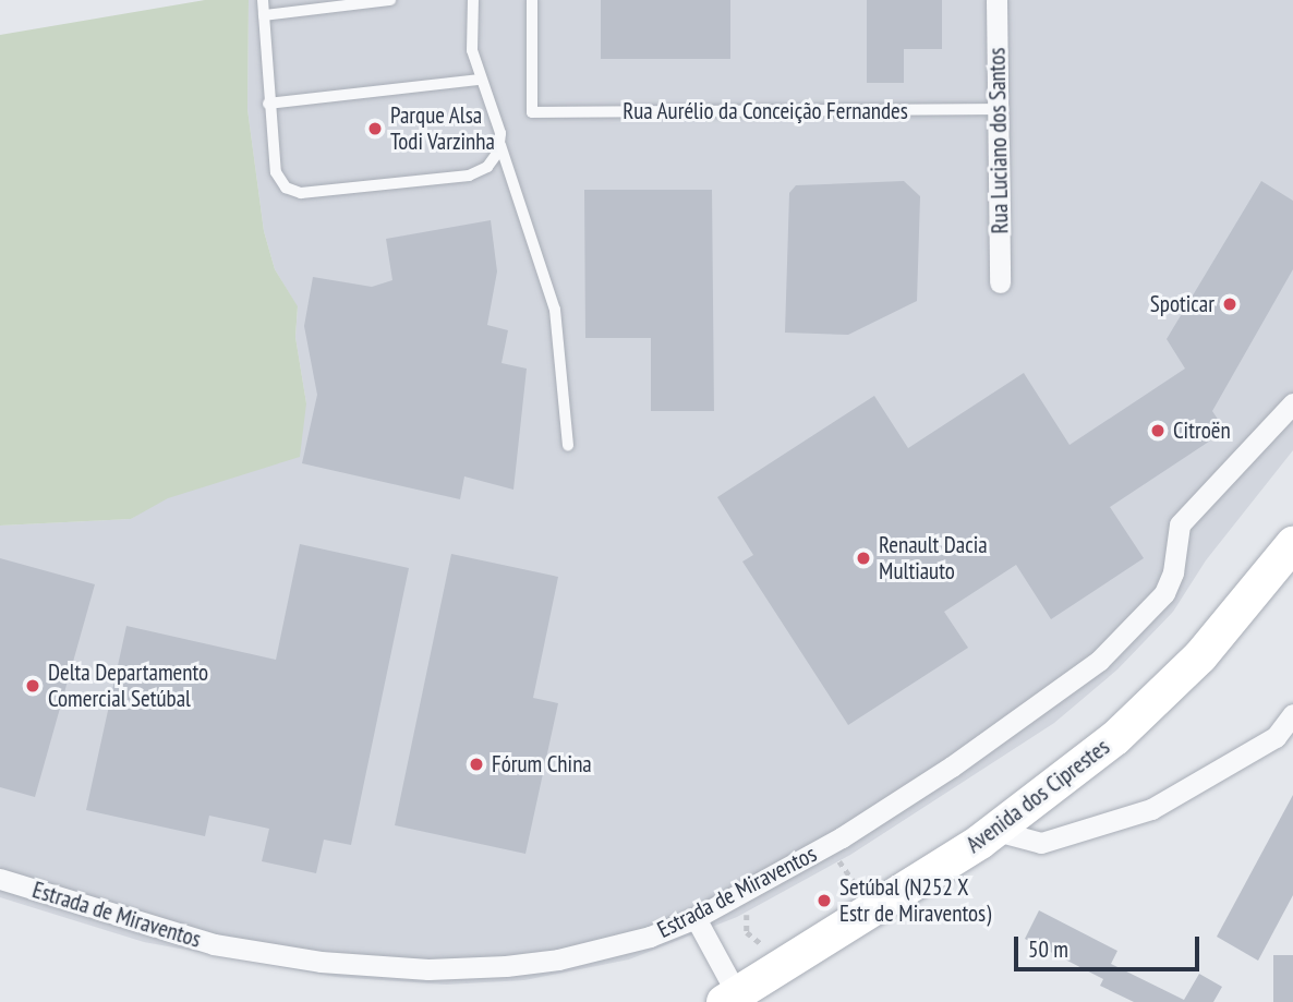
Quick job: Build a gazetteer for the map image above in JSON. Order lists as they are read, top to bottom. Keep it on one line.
{"streets":{"main road":["Avenida dos Ciprestes"],"street":["Rua Luciano dos Santos","Estrada de Miraventos"],"lane":["Rua Aurélio da Conceição Fernandes"]},"crossings":[["Rua Aurélio da Conceição Fernandes","Rua Luciano dos Santos"]],"places":["Parque Alsa Todi Varzinha","Spoticar","Citroën","Renault Dacia Multiauto","Delta Departamento Comercial Setúbal","Fórum China","Setúbal (N252 X Estr de Miraventos)"],"scale_bar":"50 m"}
